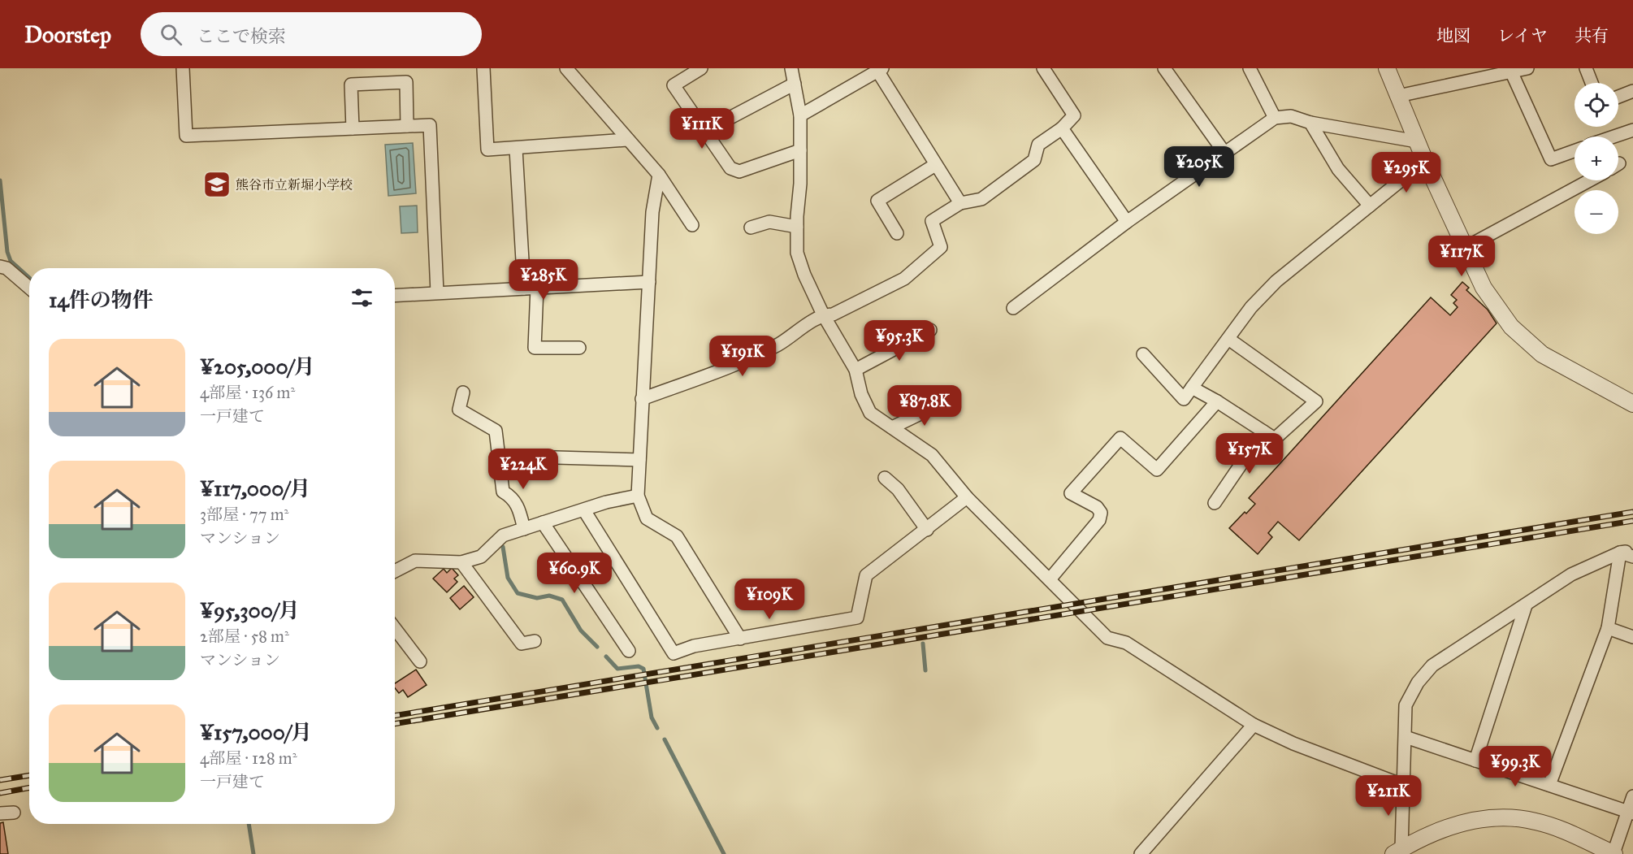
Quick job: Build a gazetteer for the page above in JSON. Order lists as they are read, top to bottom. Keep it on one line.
{"places":{"school or university":["熊谷市立新堀小学校"]},"page":{"header":"Doorstep","search":"ここで検索","nav":["地図","レイヤ","共有"],"map_buttons":["+","−"],"price":["¥111K","¥205K","¥295K","¥117K","¥285K","¥95.3K","¥191K","¥87.8K","¥157K","¥224K","¥60.9K","¥109K","¥99.3K","¥211K"],"heading":"14件の物件","list":[{"name":"¥205,000/月","note":"4部屋 · 136 m² · 一戸建て"},{"name":"¥117,000/月","note":"3部屋 · 77 m² · マンション"},{"name":"¥95,300/月","note":"2部屋 · 58 m² · マンション"},{"name":"¥157,000/月","note":"4部屋 · 128 m² · 一戸建て"}]}}
